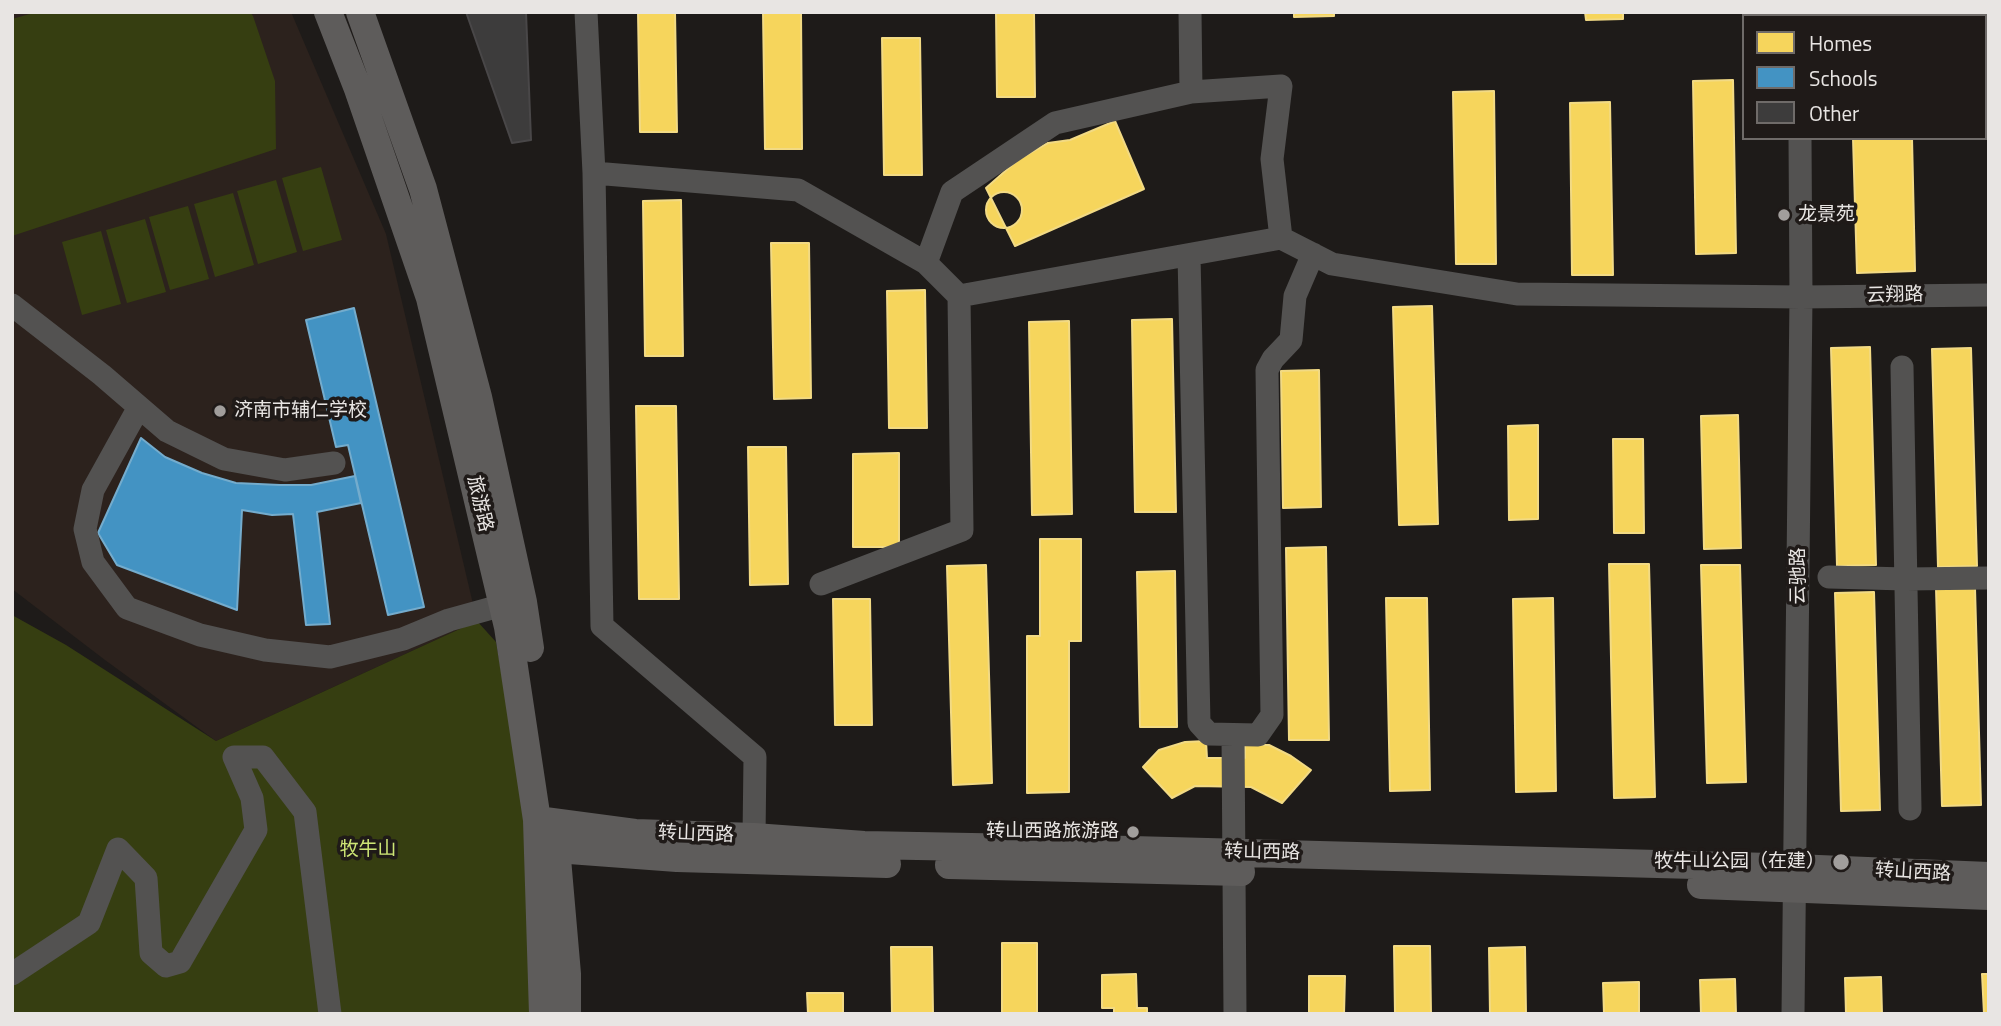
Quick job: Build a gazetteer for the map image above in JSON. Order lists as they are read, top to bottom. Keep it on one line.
{"streets":{"main road":["旅游路","转山西路"],"street":["云翔路","云驰路"]},"crossings":[["云翔路","云驰路"],["旅游路","转山西路"],["云驰路","转山西路"]],"parks":["牧牛山"],"places":["龙景苑","济南市辅仁学校","转山西路旅游路","牧牛山公园（在建）"],"legend":["Homes","Schools","Other"]}
